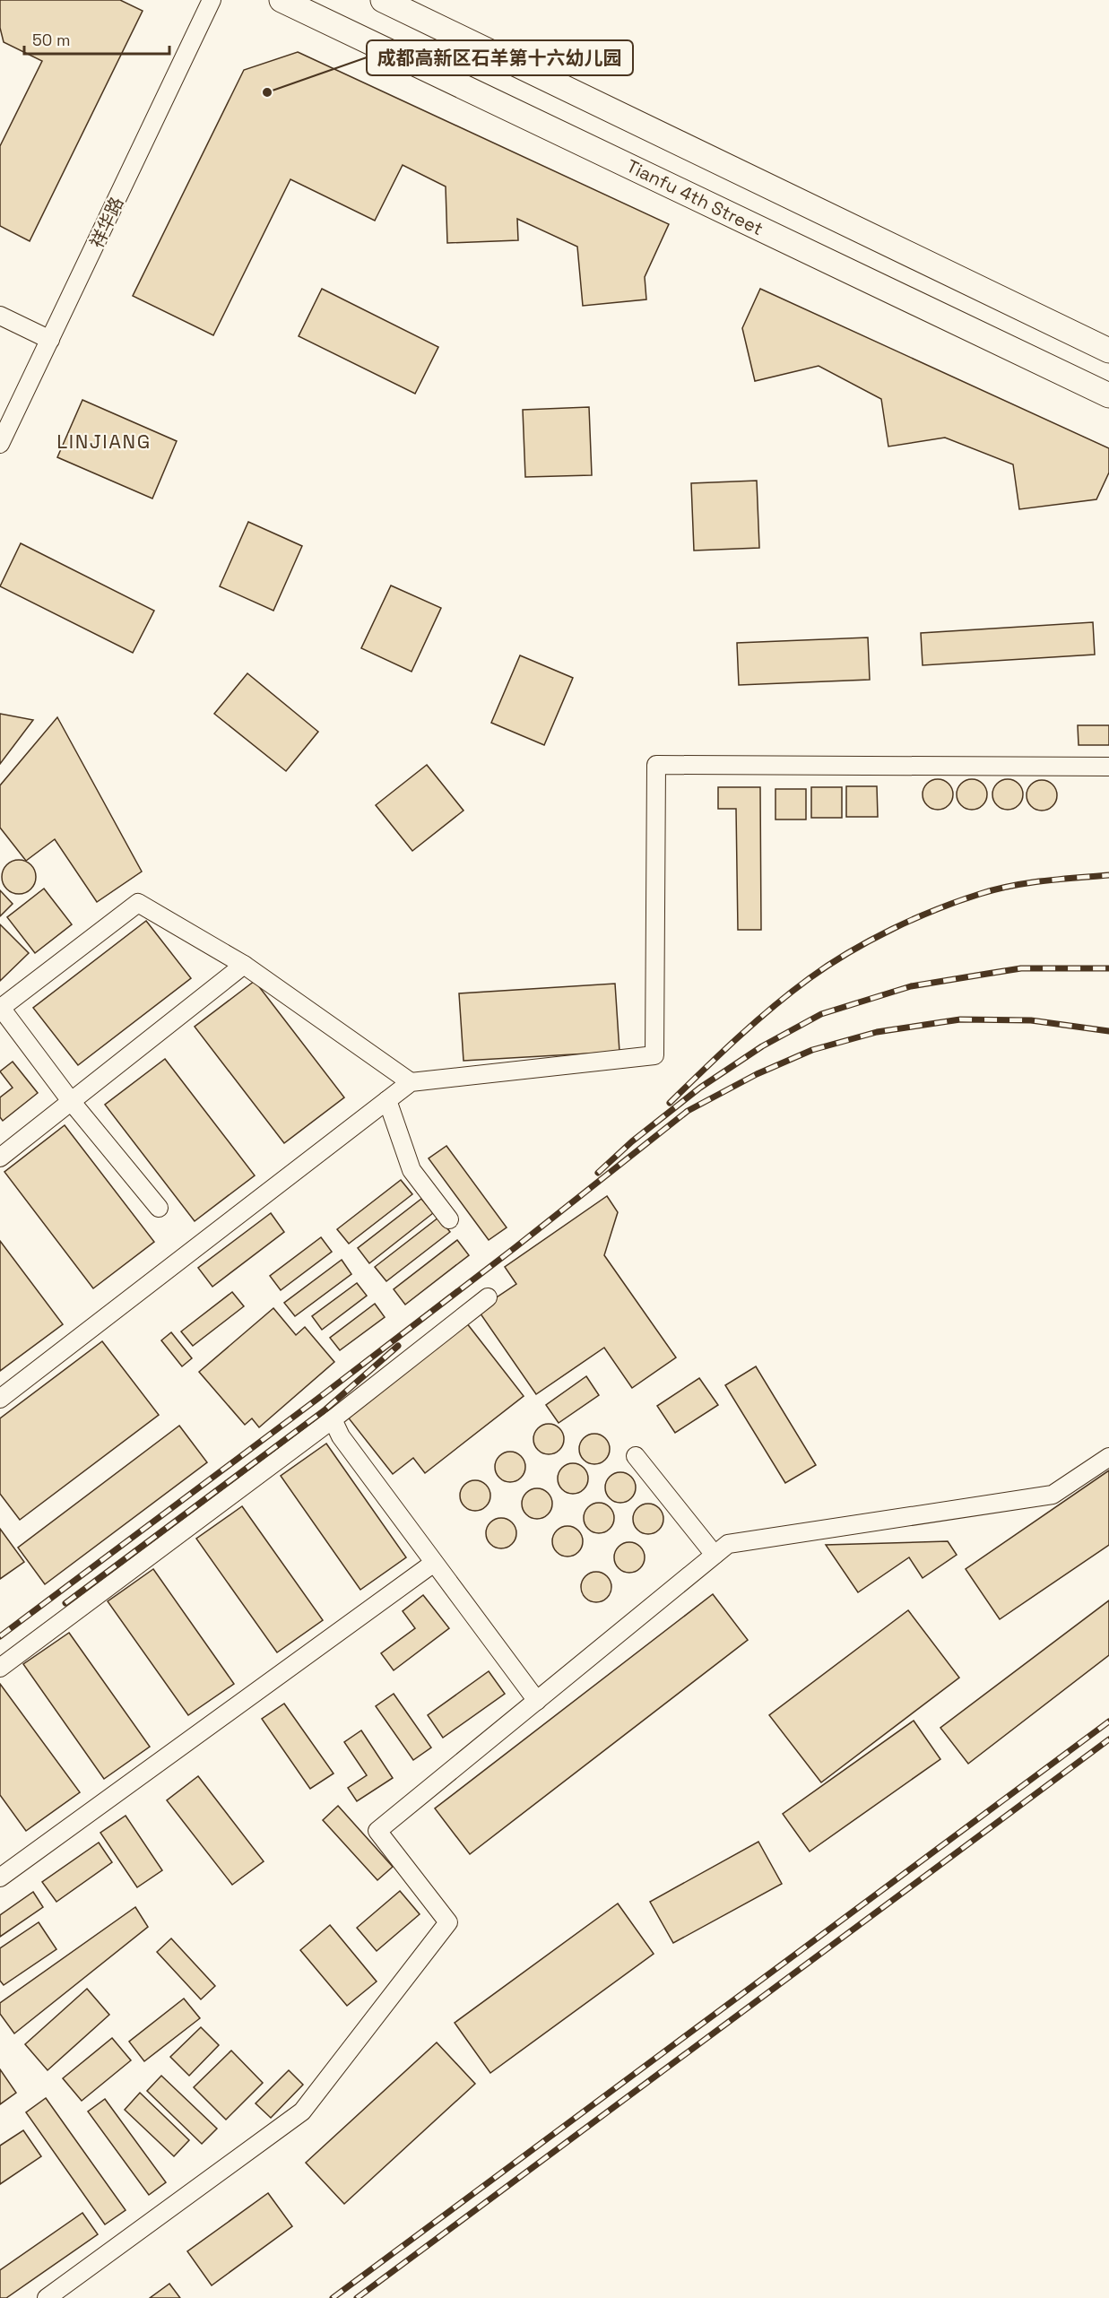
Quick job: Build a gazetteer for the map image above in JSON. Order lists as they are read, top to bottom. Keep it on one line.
{"streets":{"main road":["Tianfu 4th Street"],"street":["祥华路"]},"districts":["LINJIANG"],"places":["成都高新区石羊第十六幼儿园"],"scale_bar":"50 m"}
